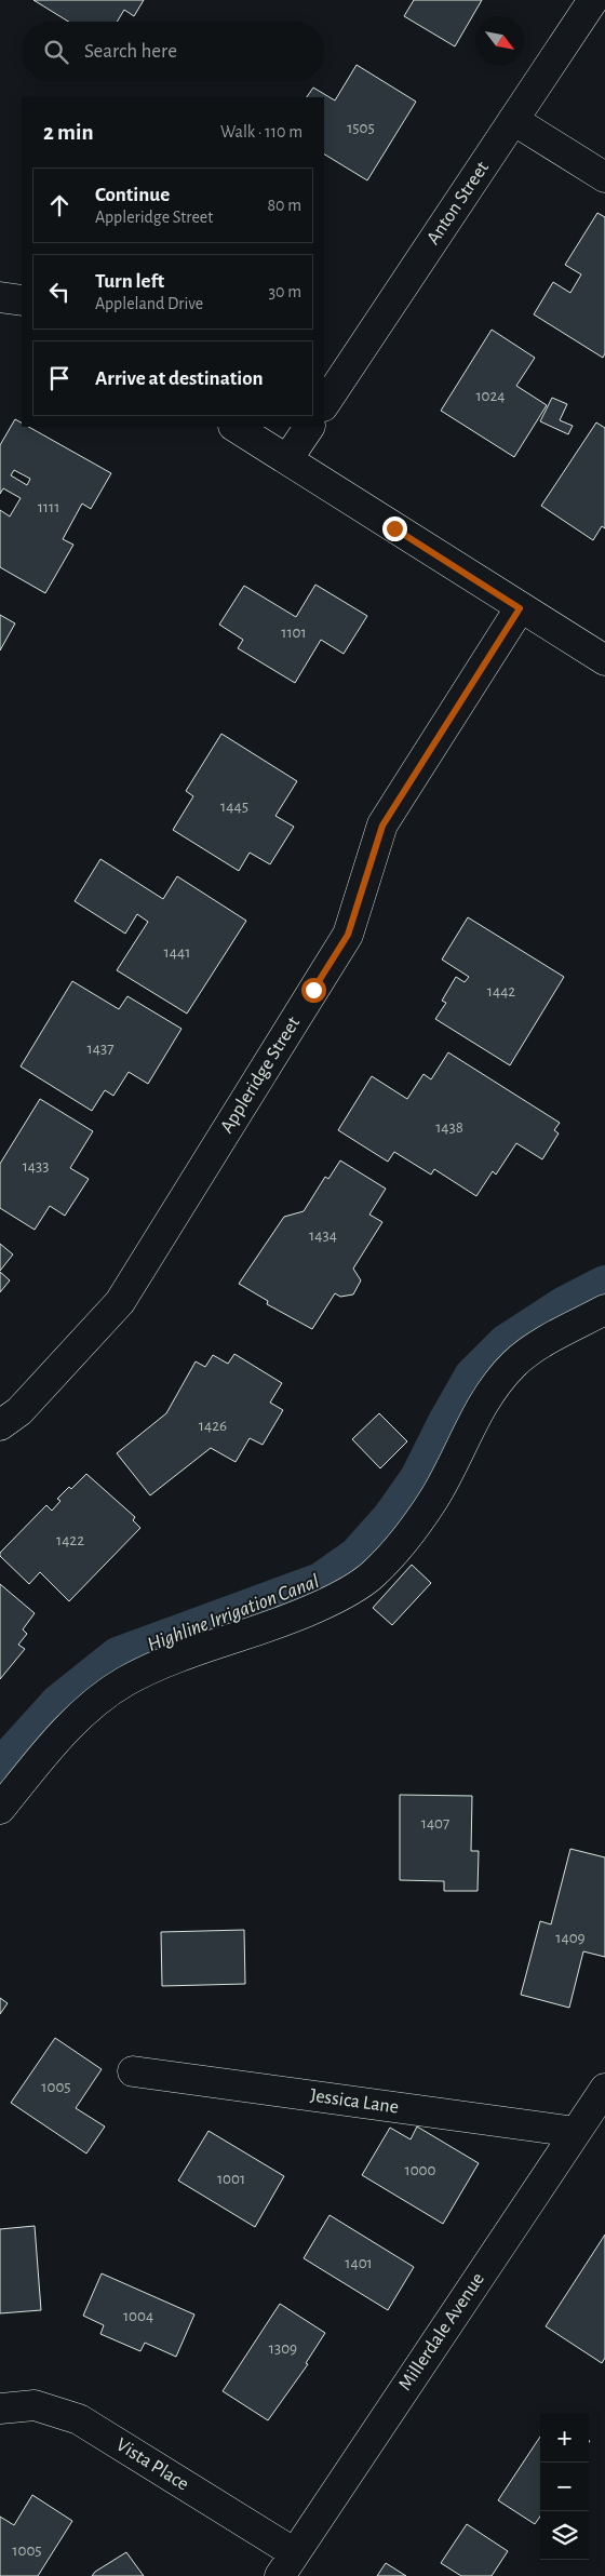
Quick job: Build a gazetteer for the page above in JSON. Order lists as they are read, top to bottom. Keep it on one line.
{"streets":{"street":["Anton Street","Appleridge Street","Jessica Lane","Millerdale Avenue","Vista Place"]},"crossings":[["Jessica Lane","Millerdale Avenue"],["Millerdale Avenue","Vista Place"]],"water":["Highline Irrigation Canal"],"house_numbers":["1505","1024","1111","1101","1445","1441","1442","1437","1438","1433","1434","1426","1422","1407","1409","1005","1000","1001","1401","1004","1309","1005"],"north":"bottom right","page":{"search":"Search here","heading":["2 min","Walk · 110 m"],"list":[["Continue","Appleridge Street","80 m"],["Turn left","Appleland Drive","30 m"],"Arrive at destination"],"map_buttons":["+","−"]}}
